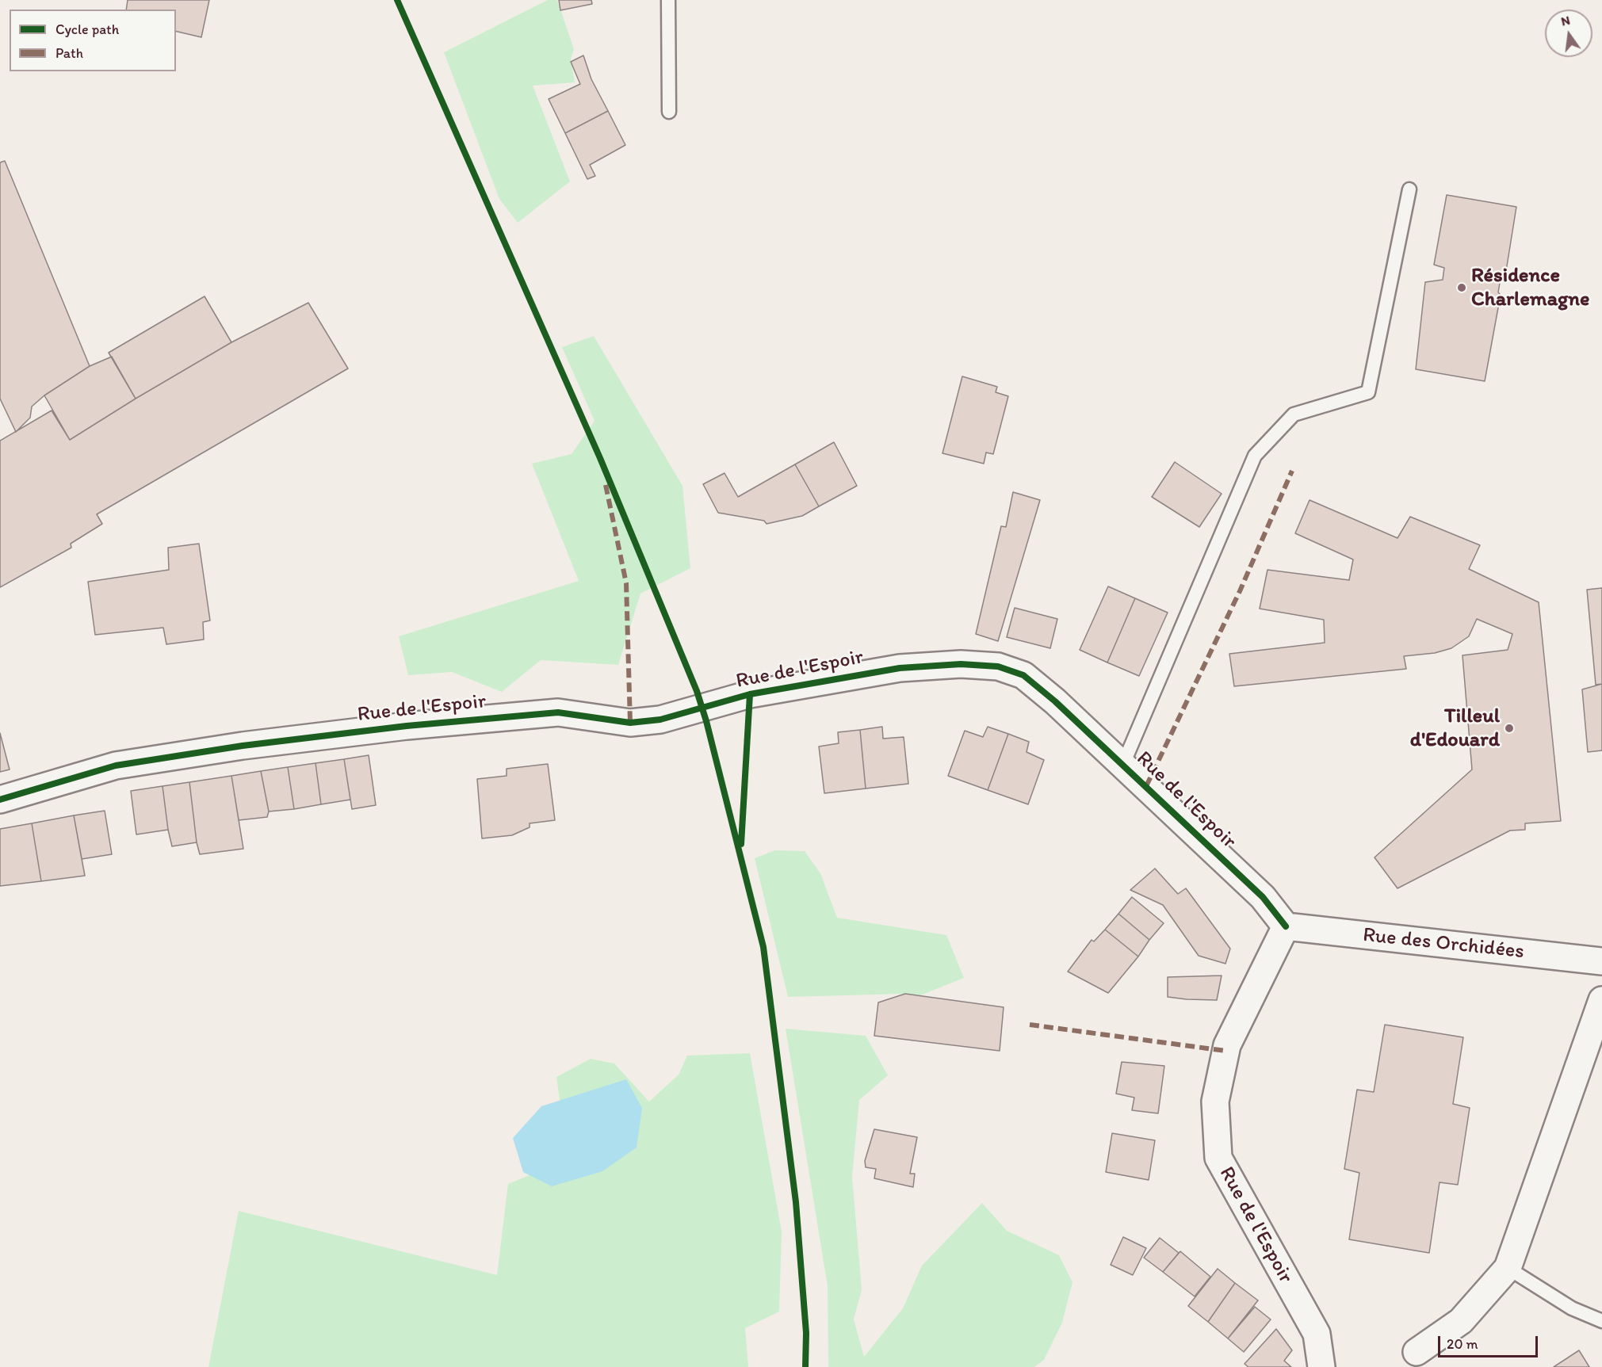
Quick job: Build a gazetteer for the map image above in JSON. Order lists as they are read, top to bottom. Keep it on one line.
{"streets":{"street":["Rue de l'Espoir","Rue des Orchidées"]},"crossings":[["Rue de l'Espoir","Rue des Orchidées"]],"places":["Résidence Charlemagne","Tilleul d'Edouard"],"legend":["Cycle path","Path"],"scale_bar":"20 m","north":"top"}
